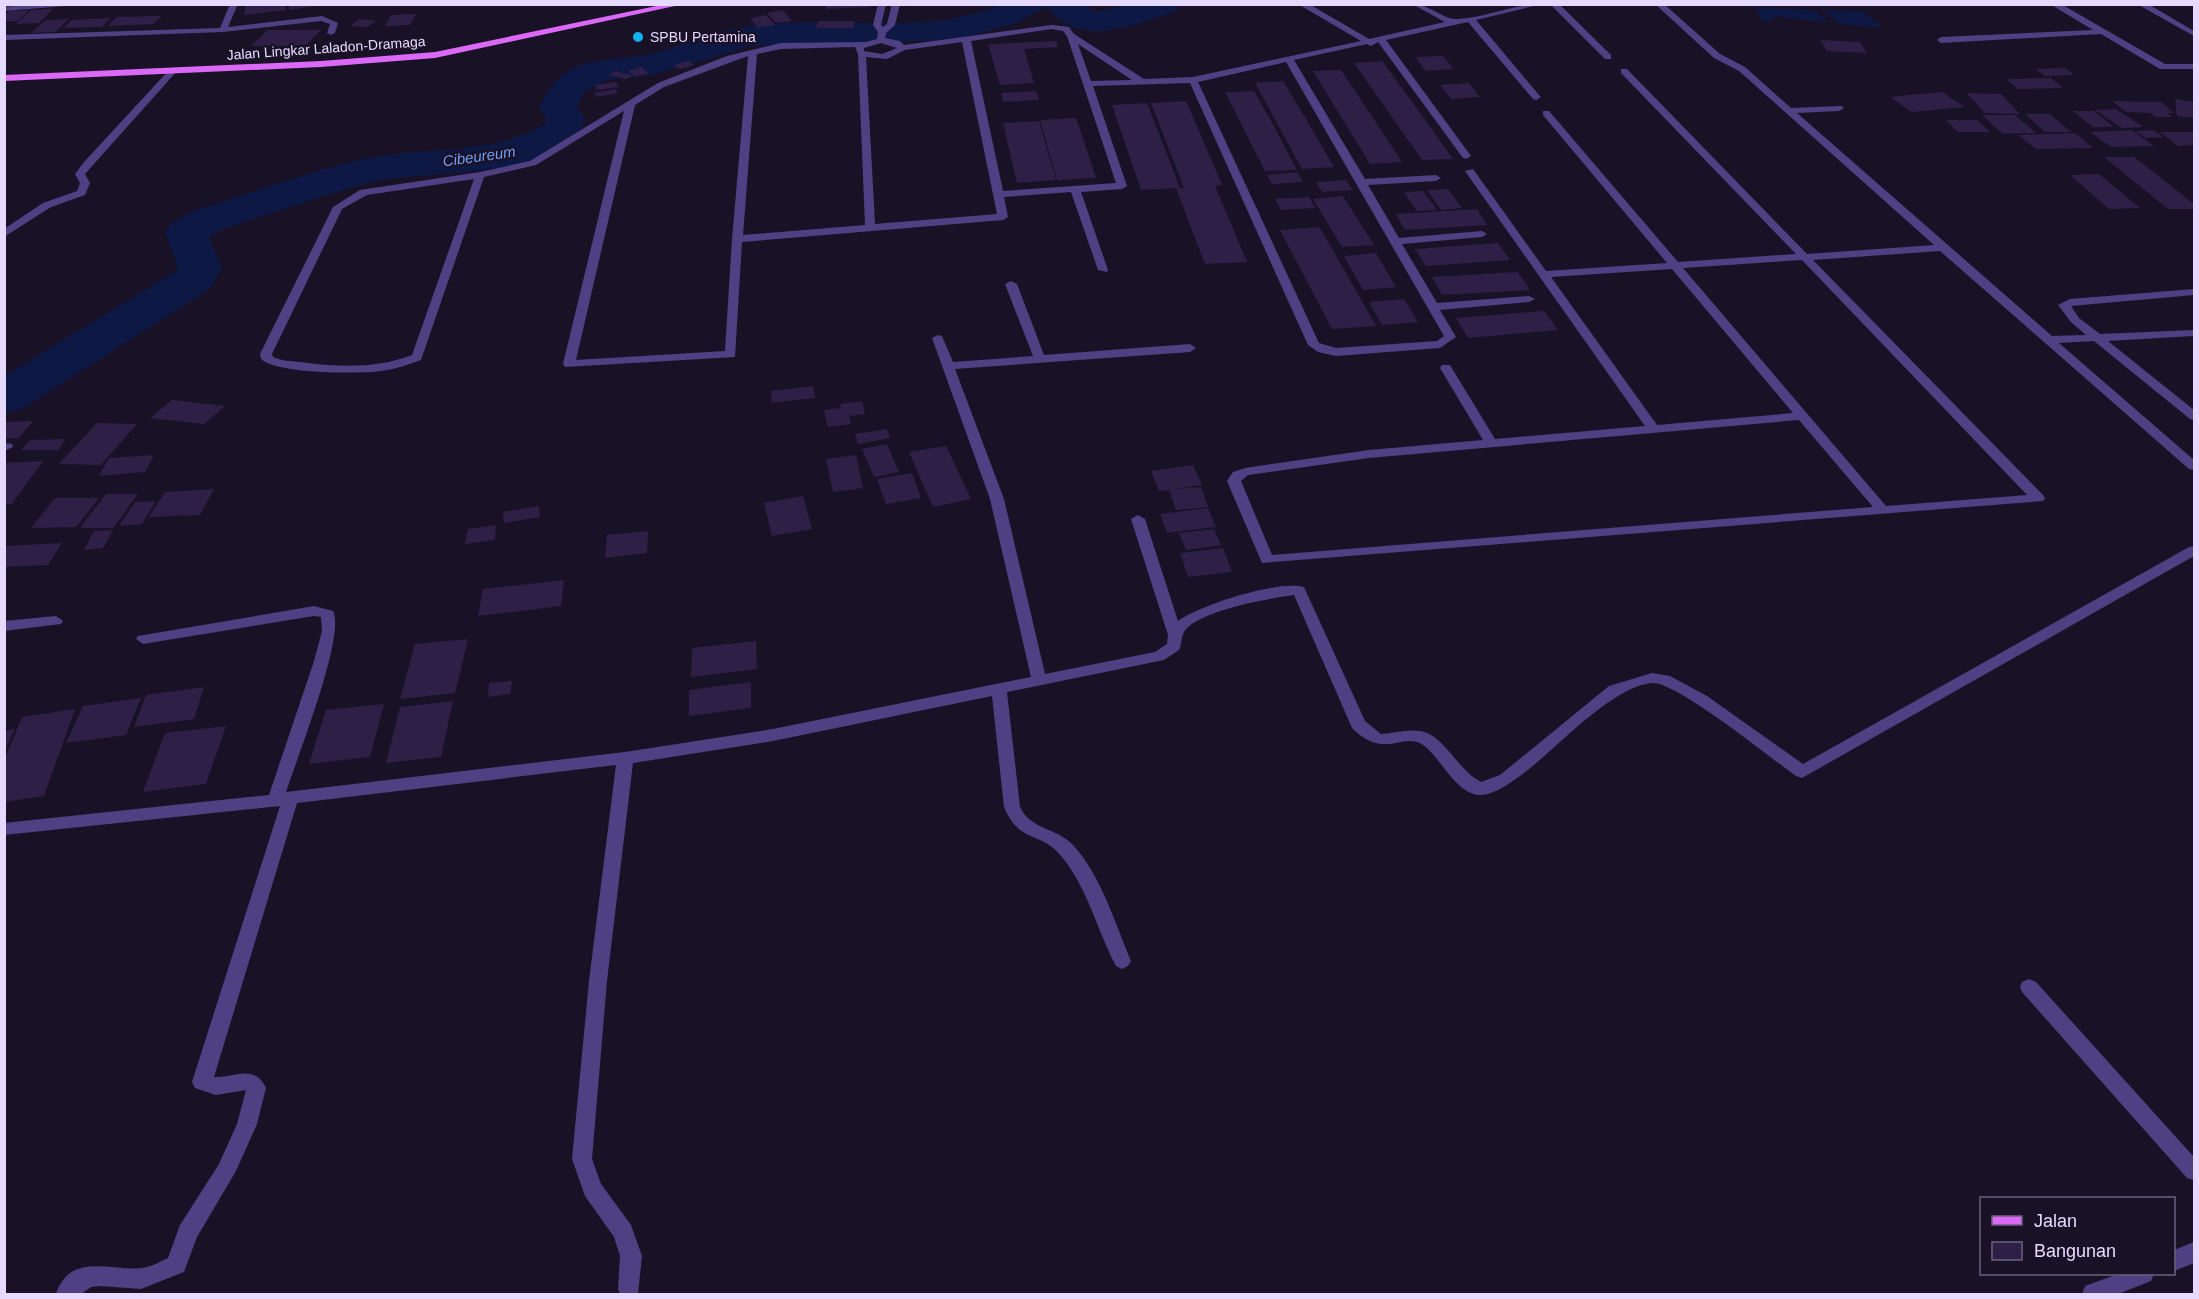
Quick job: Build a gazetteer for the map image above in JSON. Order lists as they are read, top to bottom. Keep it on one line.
{"streets":{"main road":["Jalan Lingkar Laladon-Dramaga"]},"water":["Cibeureum"],"places":["SPBU Pertamina"],"legend":["Jalan","Bangunan"]}
